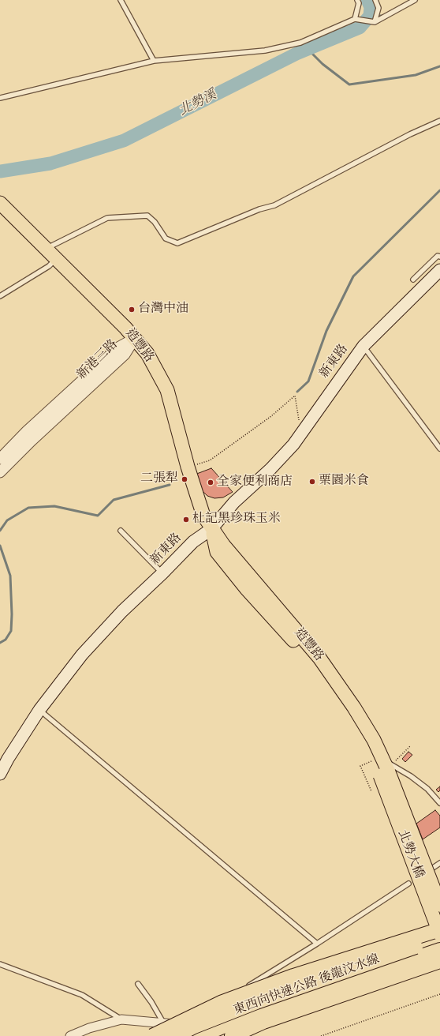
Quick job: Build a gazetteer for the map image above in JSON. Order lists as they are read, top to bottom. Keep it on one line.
{"streets":{"highway":["東西向快速公路 後龍汶水線"],"main road":["造豐路","新東路","北勢大橋"],"street":["新港三路"]},"crossings":[["造豐路","新港三路"],["造豐路","新東路"],["造豐路","北勢大橋"],["北勢大橋","東西向快速公路 後龍汶水線"]],"water":["北勢溪"],"places":["台灣中油","二張犁","栗園米食","全家便利商店","杜記黑珍珠玉米"]}
